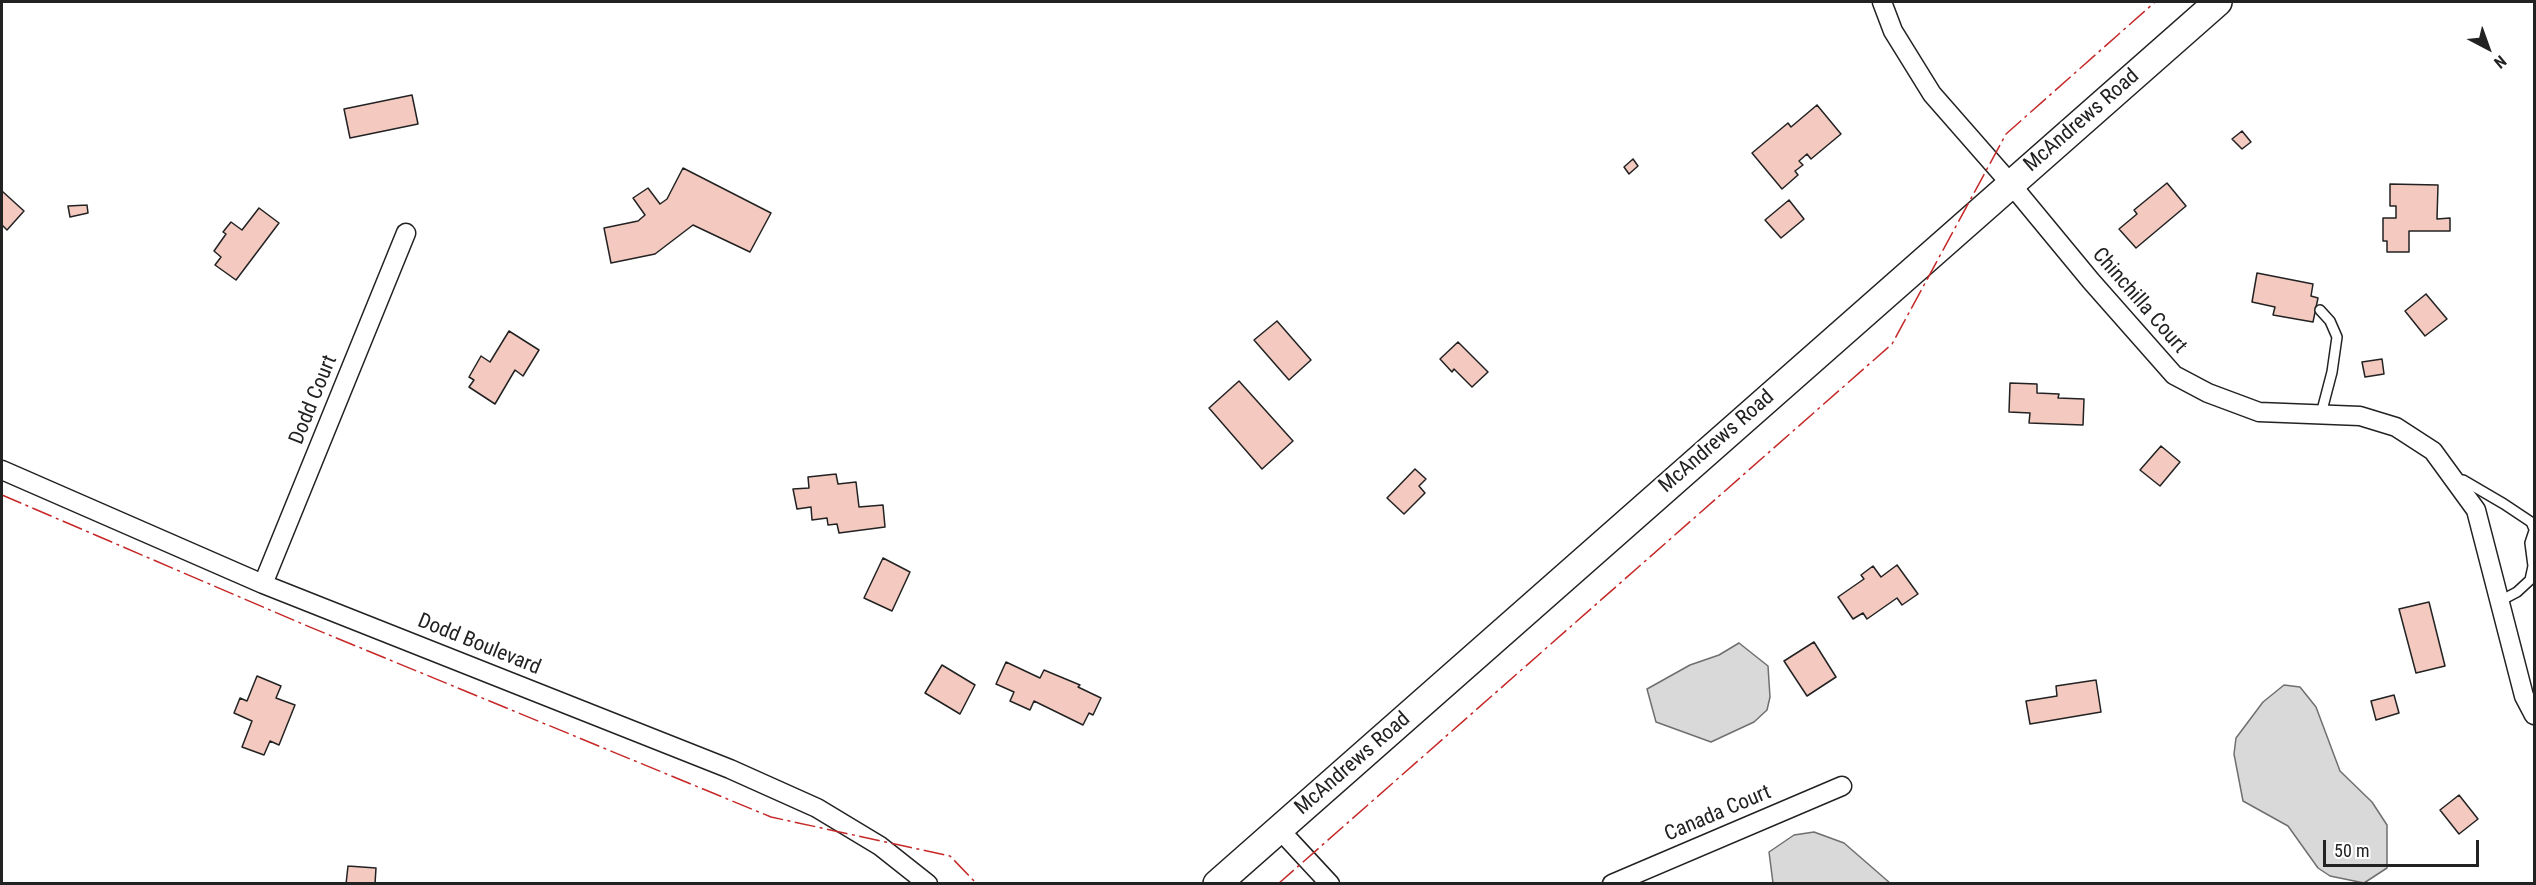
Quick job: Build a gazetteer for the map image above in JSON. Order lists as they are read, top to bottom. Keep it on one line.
{"streets":{"main road":["McAndrews Road"],"street":["Chinchilla Court","Dodd Court","Dodd Boulevard","Canada Court"]},"crossings":[["McAndrews Road","Chinchilla Court"],["Dodd Court","Dodd Boulevard"]],"scale_bar":"50 m","north":"bottom right"}
